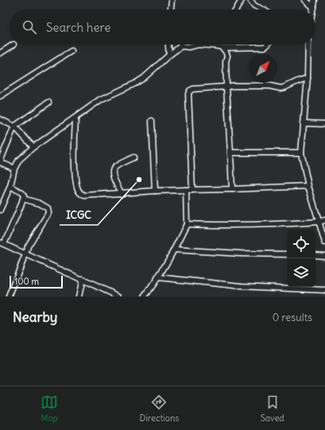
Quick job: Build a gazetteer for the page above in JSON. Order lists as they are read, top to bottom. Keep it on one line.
{"places":["ICGC"],"scale_bar":"100 m","north":"top right","page":{"search":"Search here","scale":"100 m","heading":["Nearby","0 results"],"nav":["Map","Directions","Saved"]}}
